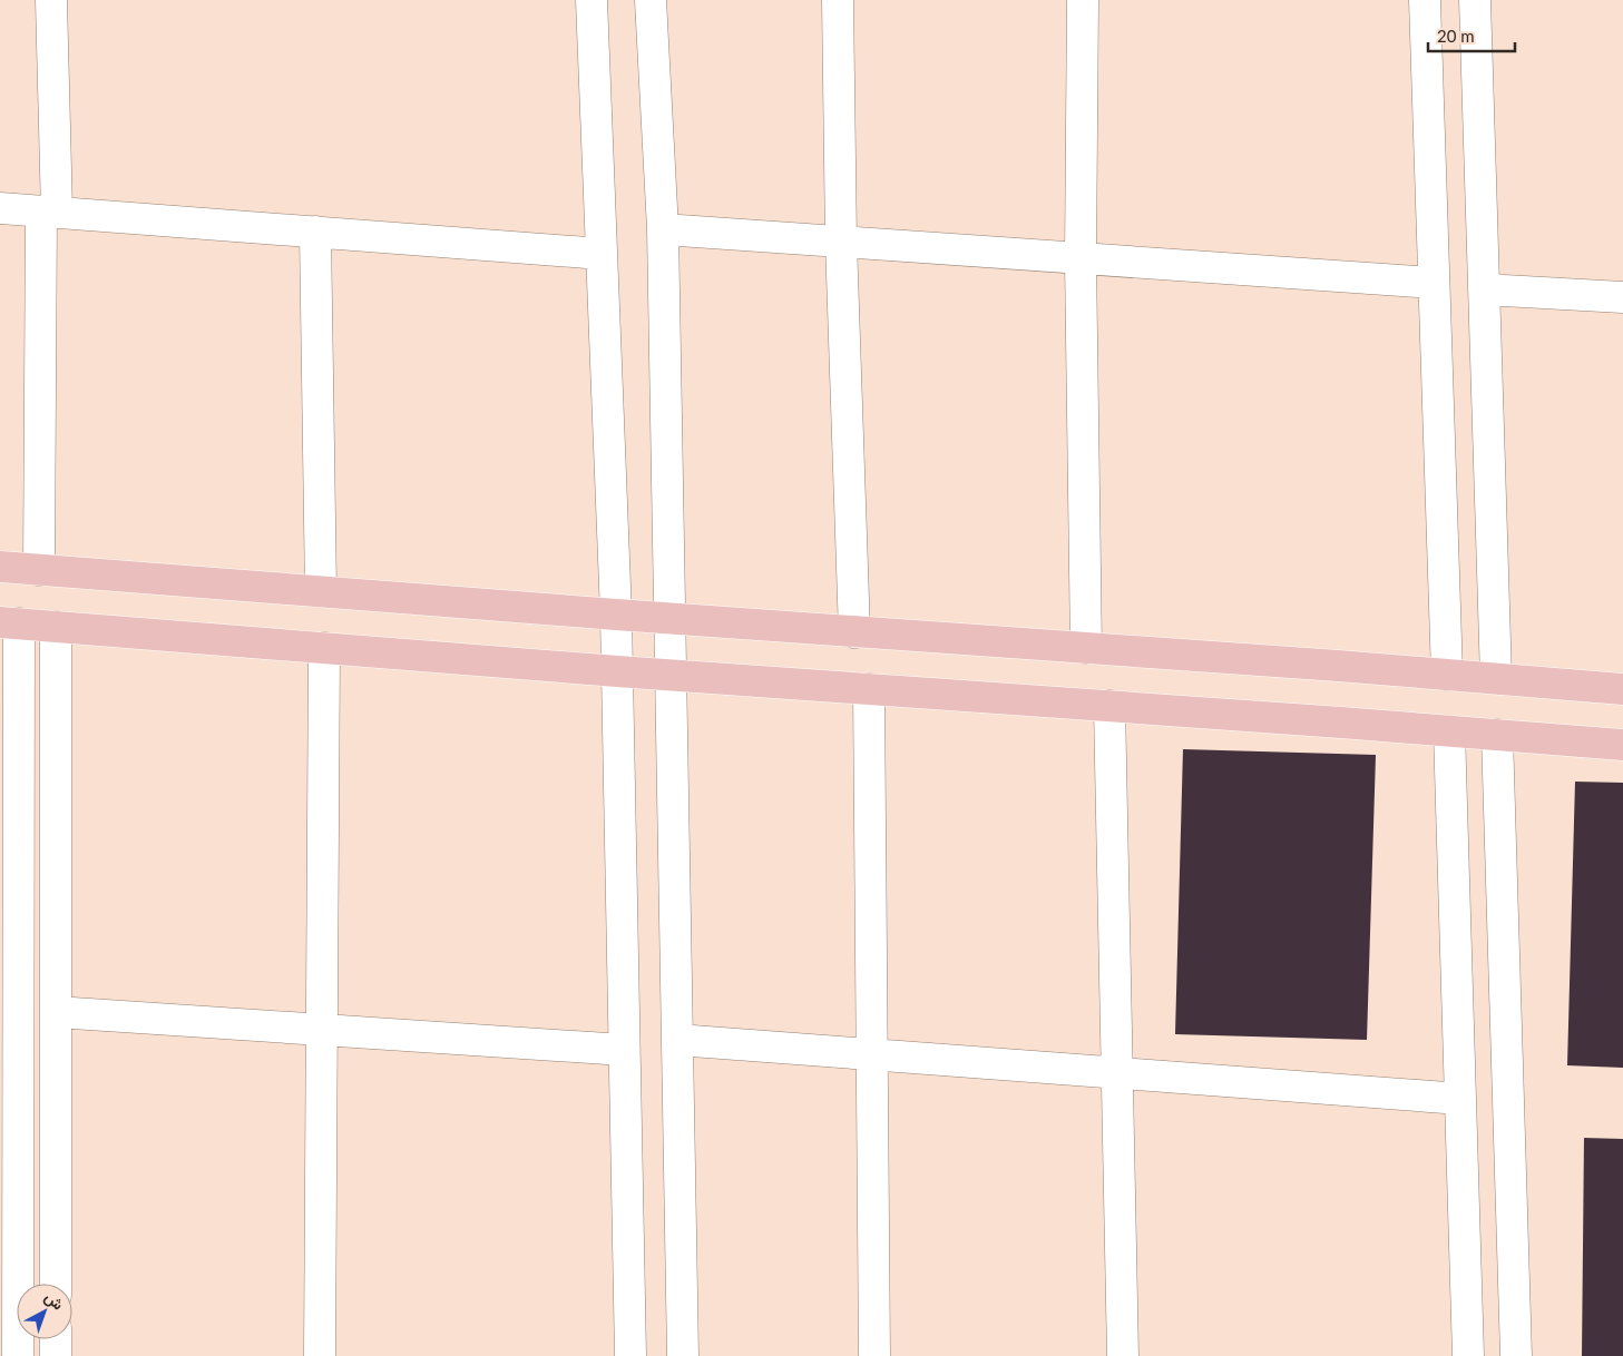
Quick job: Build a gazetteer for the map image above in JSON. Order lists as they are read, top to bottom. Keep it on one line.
{"scale_bar":"20 m","north":"top right"}
